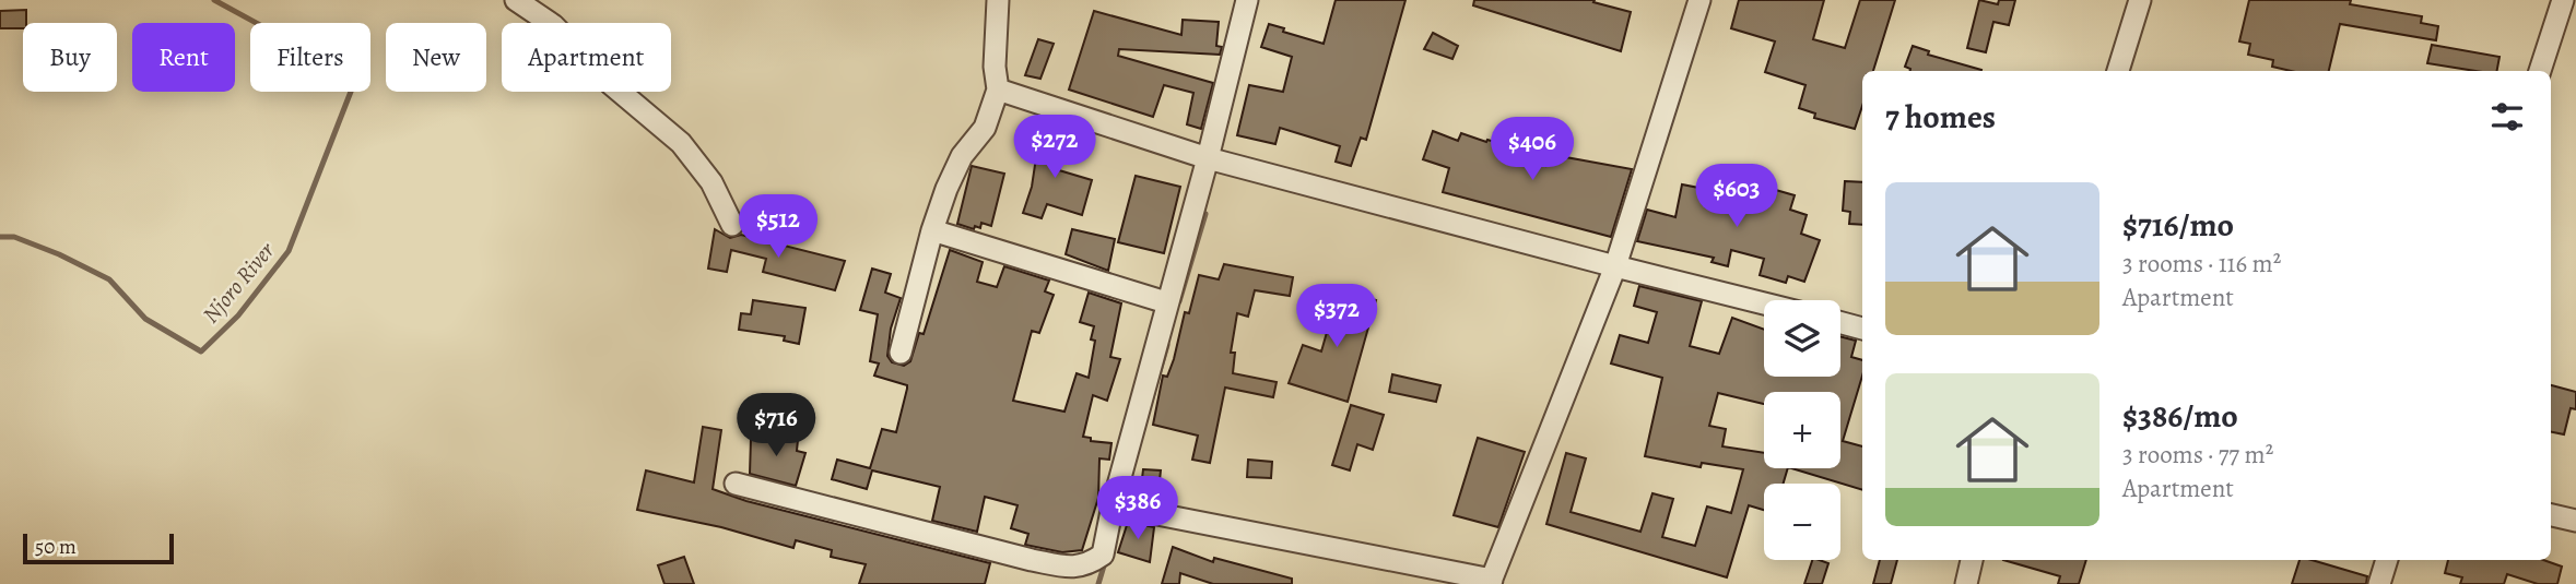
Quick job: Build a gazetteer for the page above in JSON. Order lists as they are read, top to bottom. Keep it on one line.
{"water":["Njoro River"],"scale_bar":"50 m","page":{"chip":["Buy","Rent","Filters","New","Apartment"],"heading":"7 homes","price":["$272","$406","$603","$512","$372","$716","$386"],"list":[{"name":"$716/mo","note":"3 rooms · 116 m² · Apartment"},{"name":"$386/mo","note":"3 rooms · 77 m² · Apartment"}],"map_buttons":["+","−"],"scale":"50 m"}}
